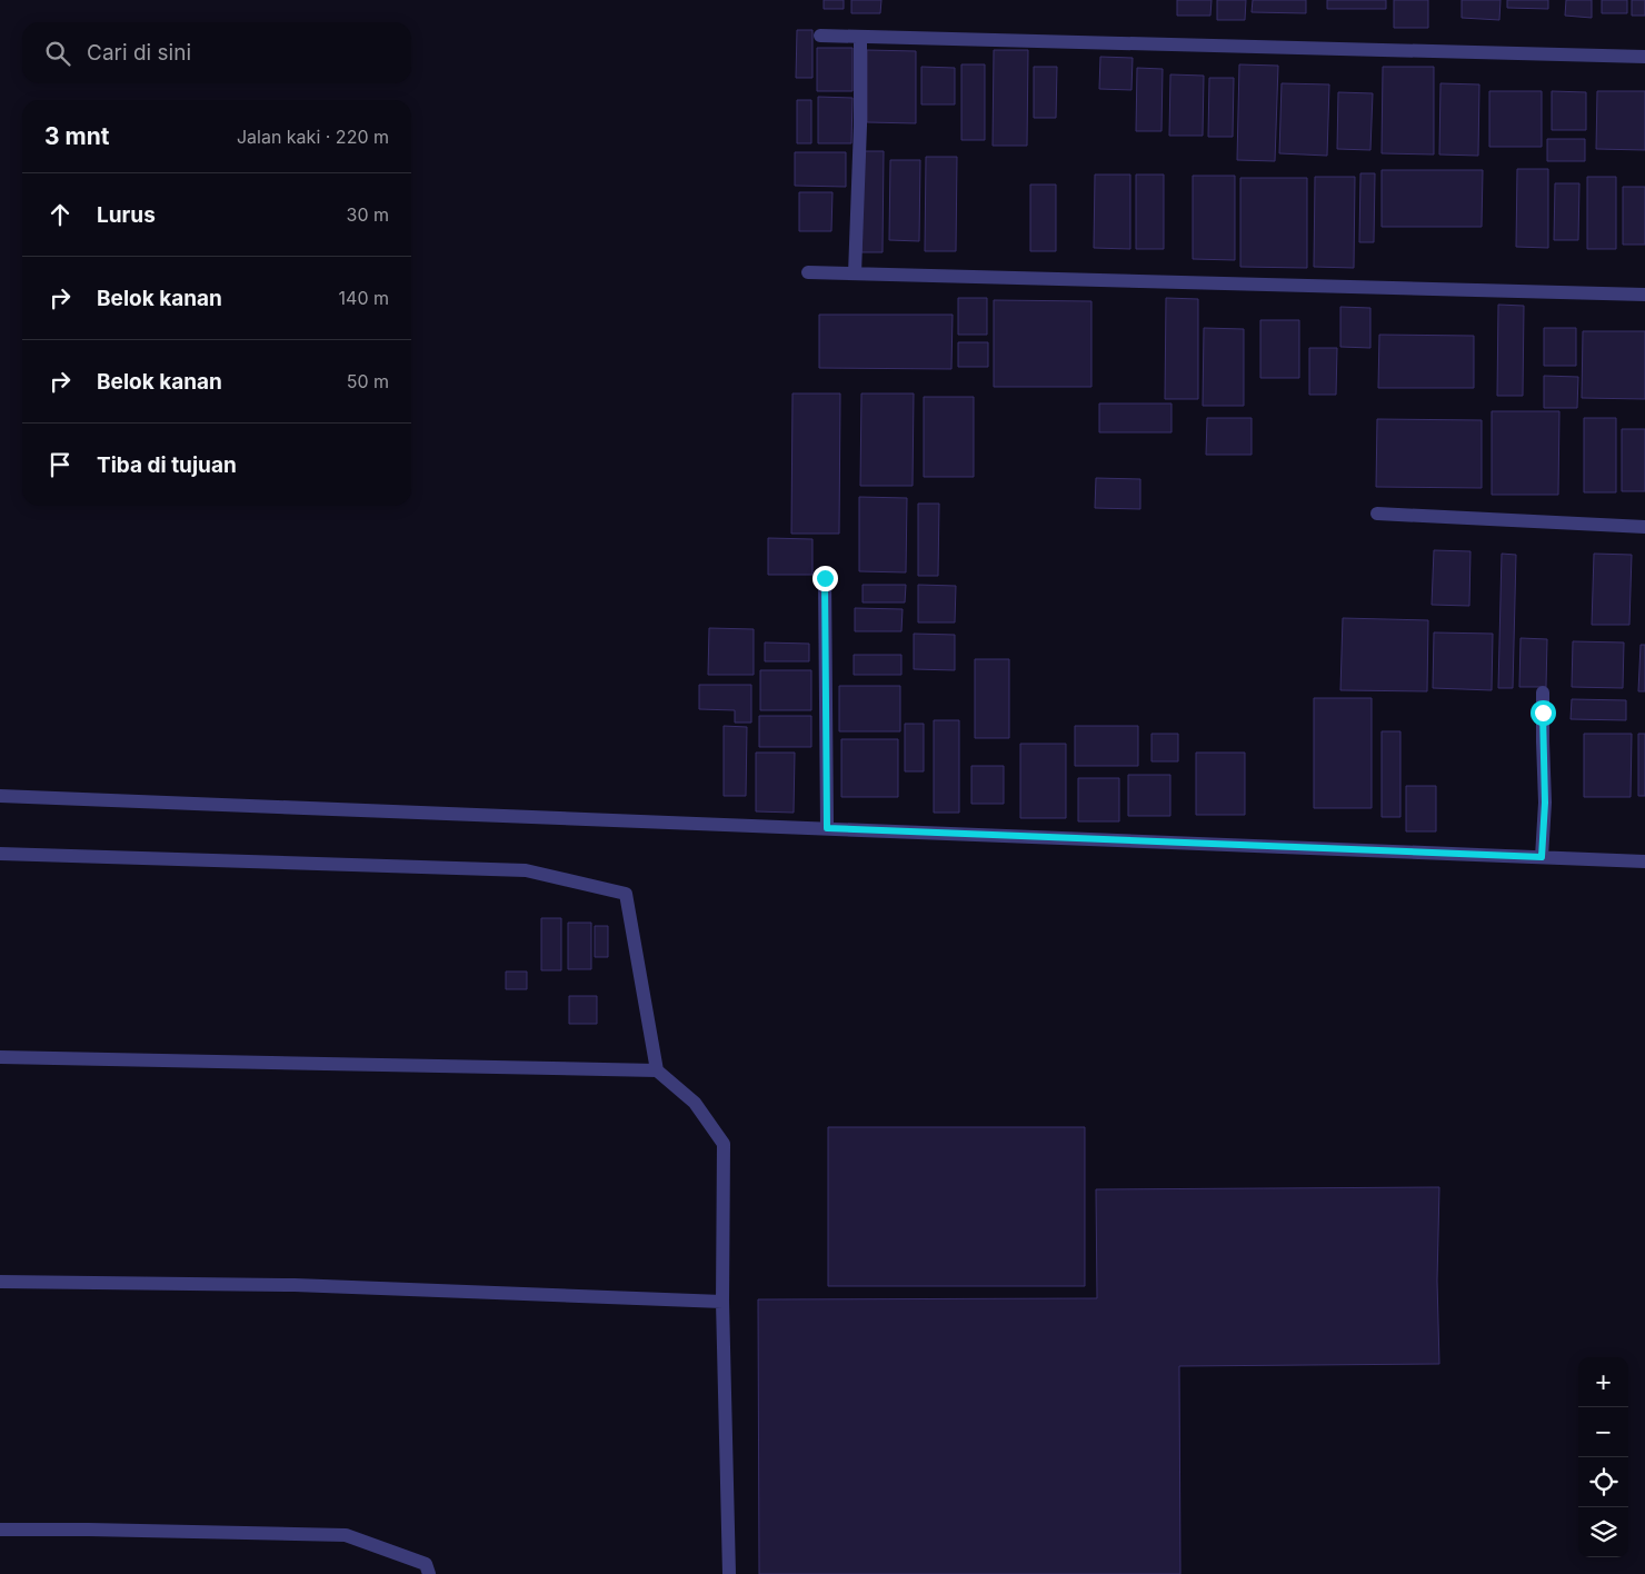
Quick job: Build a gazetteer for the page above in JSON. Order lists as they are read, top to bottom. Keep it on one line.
{"page":{"search":"Cari di sini","heading":["3 mnt","Jalan kaki · 220 m"],"list":[["Lurus","30 m"],["Belok kanan","140 m"],["Belok kanan","50 m"],"Tiba di tujuan"],"map_buttons":["+","−"]}}
